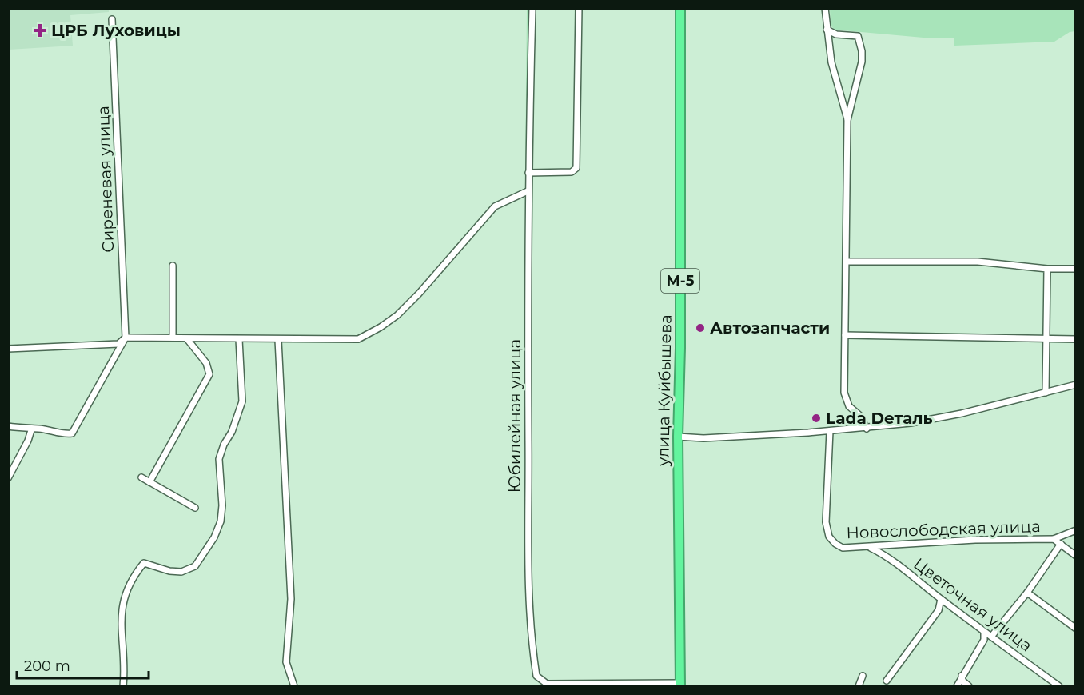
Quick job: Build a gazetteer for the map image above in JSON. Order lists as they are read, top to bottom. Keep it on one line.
{"streets":{"highway":["М-5","улица Куйбышева"],"street":["Сиреневая улица","Юбилейная улица","Новослободская улица","Цветочная улица"]},"crossings":[["улица Куйбышева","Юбилейная улица"],["Новослободская улица","Цветочная улица"]],"places":{"health":["ЦРБ Луховицы"],"other":["Автозапчасти","Lada Dеталь"]},"scale_bar":"200 m"}
